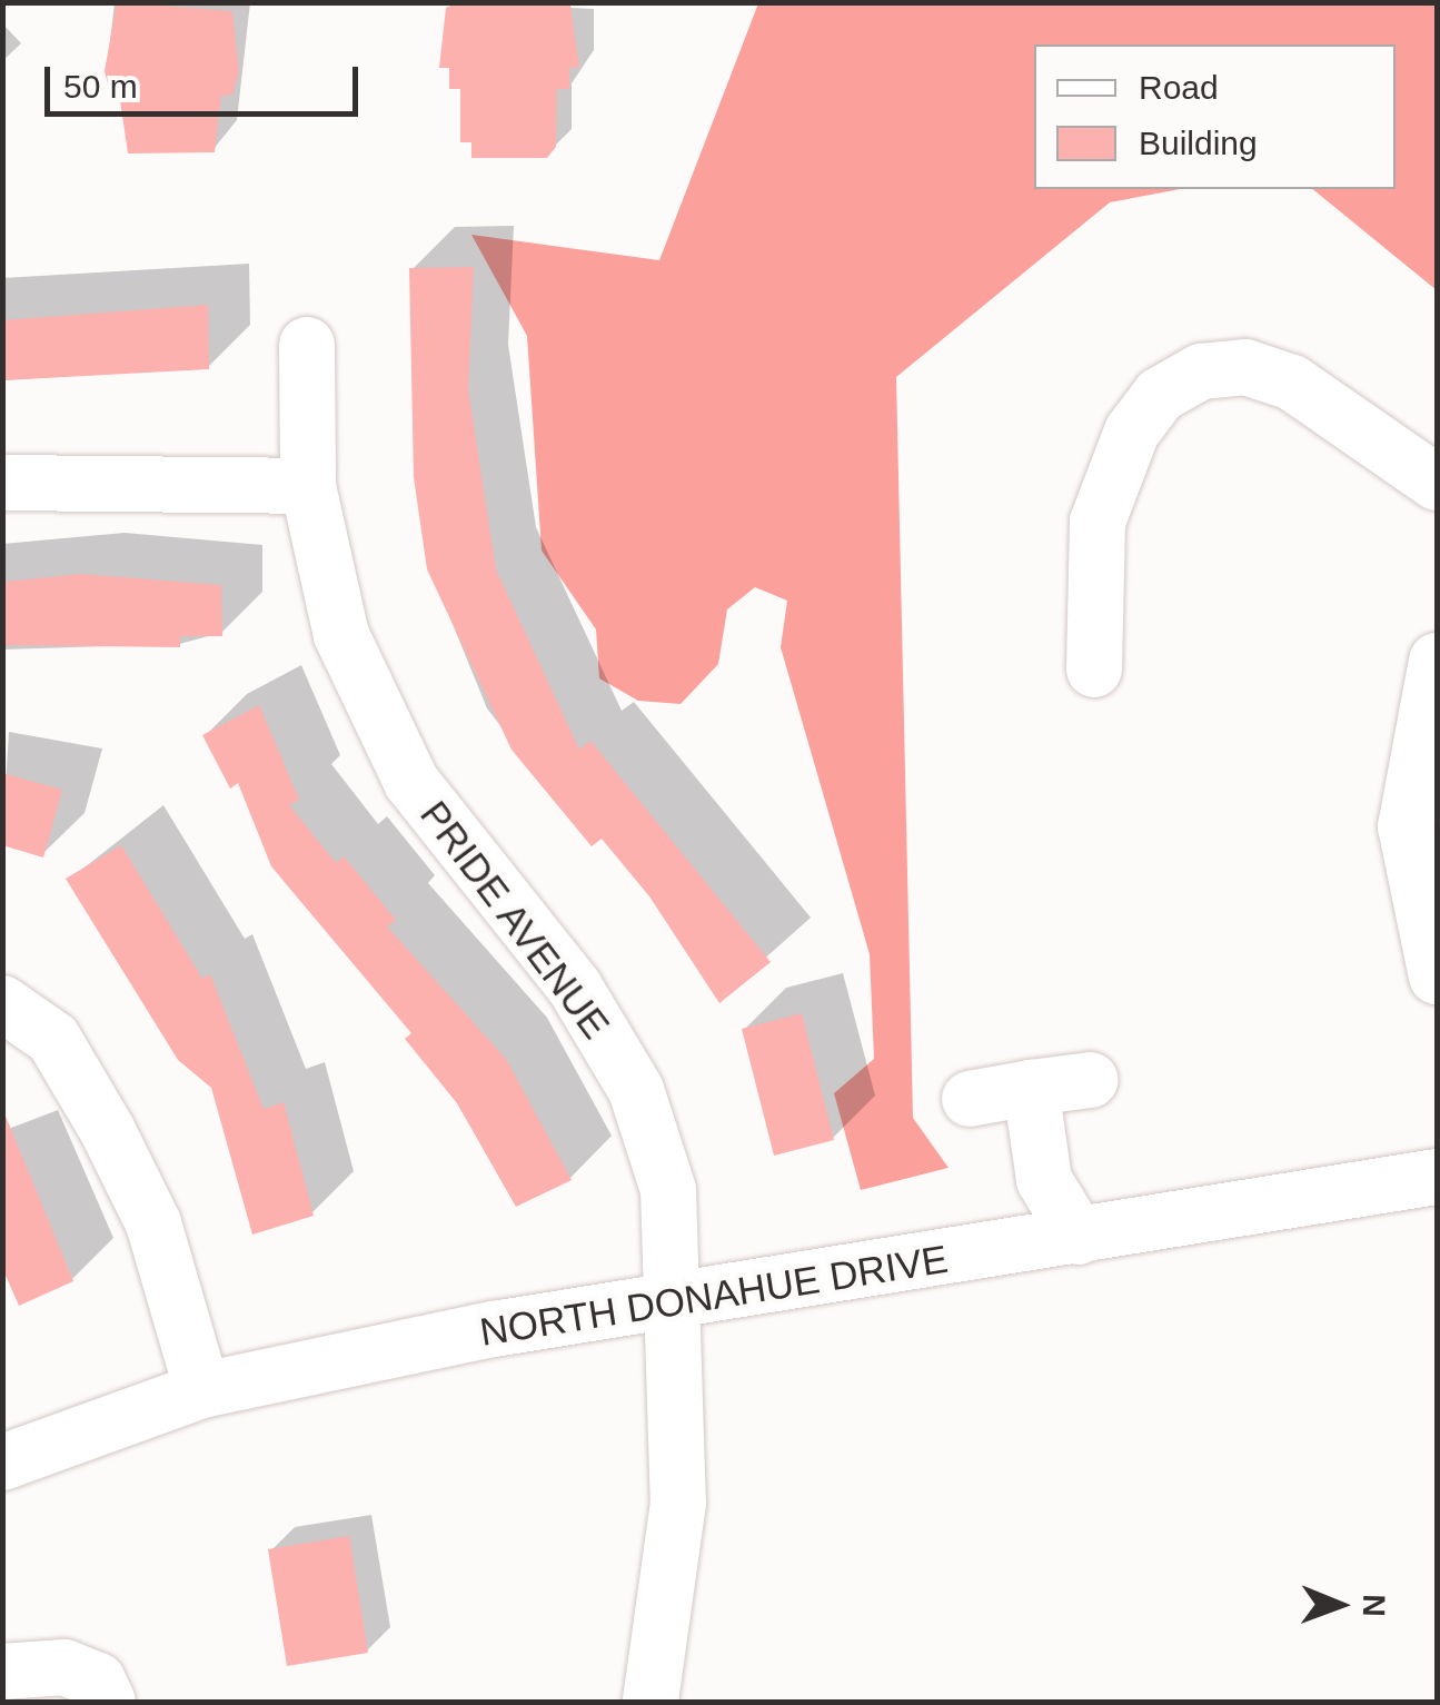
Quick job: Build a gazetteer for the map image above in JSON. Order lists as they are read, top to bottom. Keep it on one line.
{"streets":{"street":["PRIDE AVENUE","NORTH DONAHUE DRIVE"]},"crossings":[["PRIDE AVENUE","NORTH DONAHUE DRIVE"]],"legend":["Road","Building"],"scale_bar":"50 m","north":"right"}
